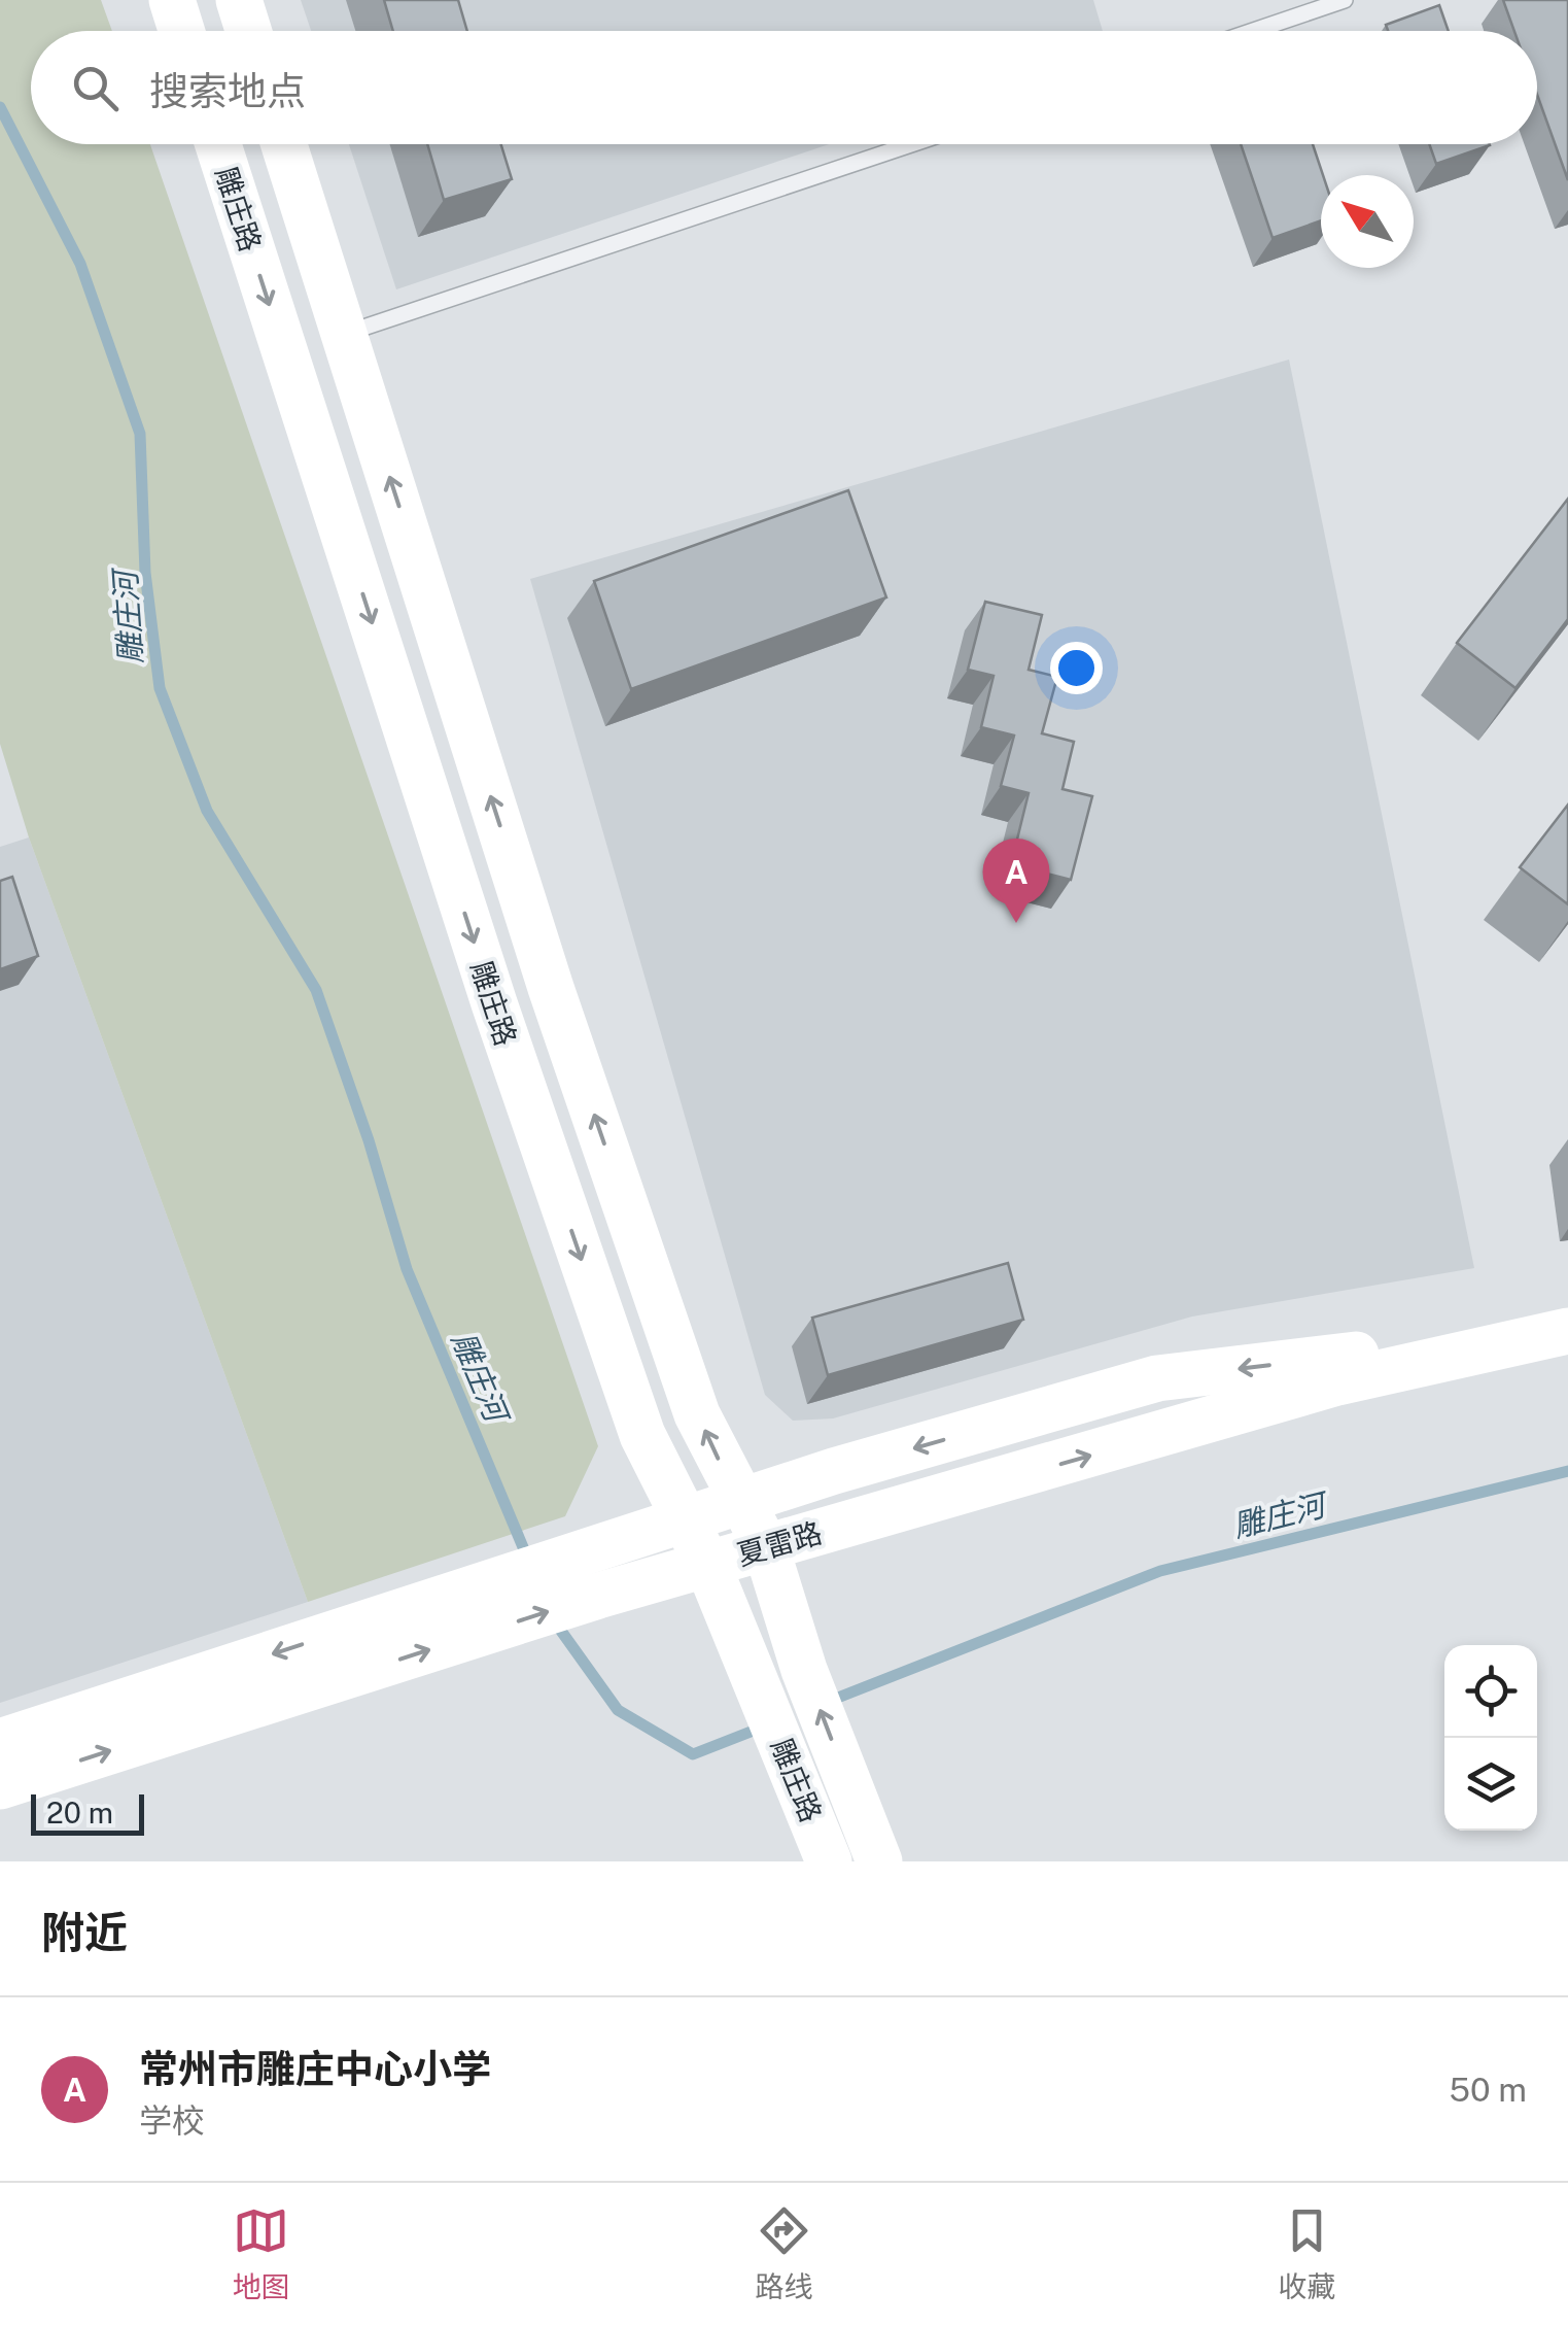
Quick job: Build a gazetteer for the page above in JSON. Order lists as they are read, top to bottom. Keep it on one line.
{"streets":{"main road":["雕庄路","夏雷路"]},"crossings":[["雕庄路","夏雷路"]],"water":["雕庄河"],"scale_bar":"20 m","north":"top left","page":{"search":"搜索地点","pins":"A","scale":"20 m","heading":"附近","list":[{"mark":"A","name":"常州市雕庄中心小学","note":"学校","value":"50 m"}],"nav":["地图","路线","收藏"]}}
